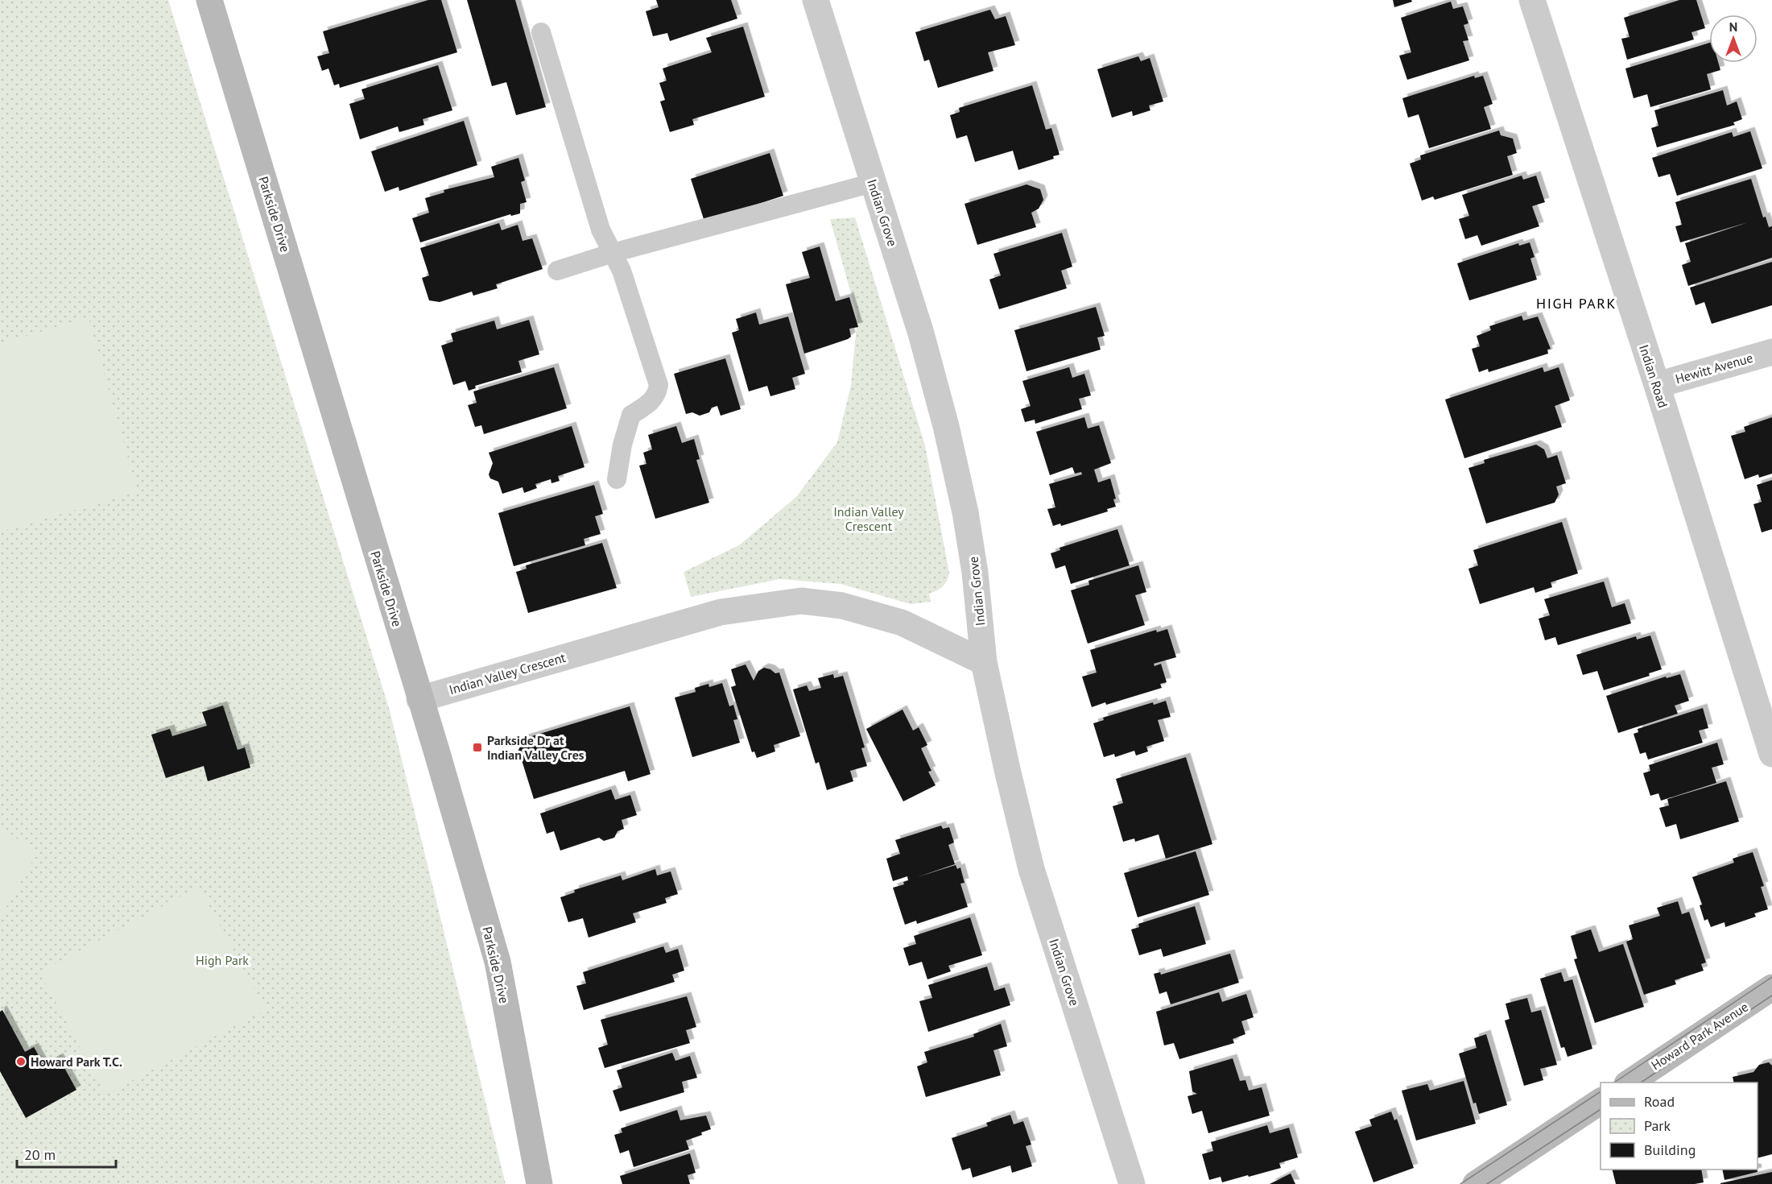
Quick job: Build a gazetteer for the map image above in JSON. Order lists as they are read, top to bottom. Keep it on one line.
{"streets":{"main road":["Parkside Drive","Howard Park Avenue"],"street":["Indian Grove","Hewitt Avenue","Indian Road","Indian Valley Crescent"]},"crossings":[["Indian Grove","Indian Valley Crescent"],["Parkside Drive","Indian Valley Crescent"],["Hewitt Avenue","Indian Road"]],"districts":["HIGH PARK"],"parks":["Indian Valley Crescent","High Park"],"places":{"transit":["Parkside Dr at Indian Valley Cres"],"other":["Howard Park T.C."]},"legend":["Road","Park","Building"],"scale_bar":"20 m","north":"top"}
